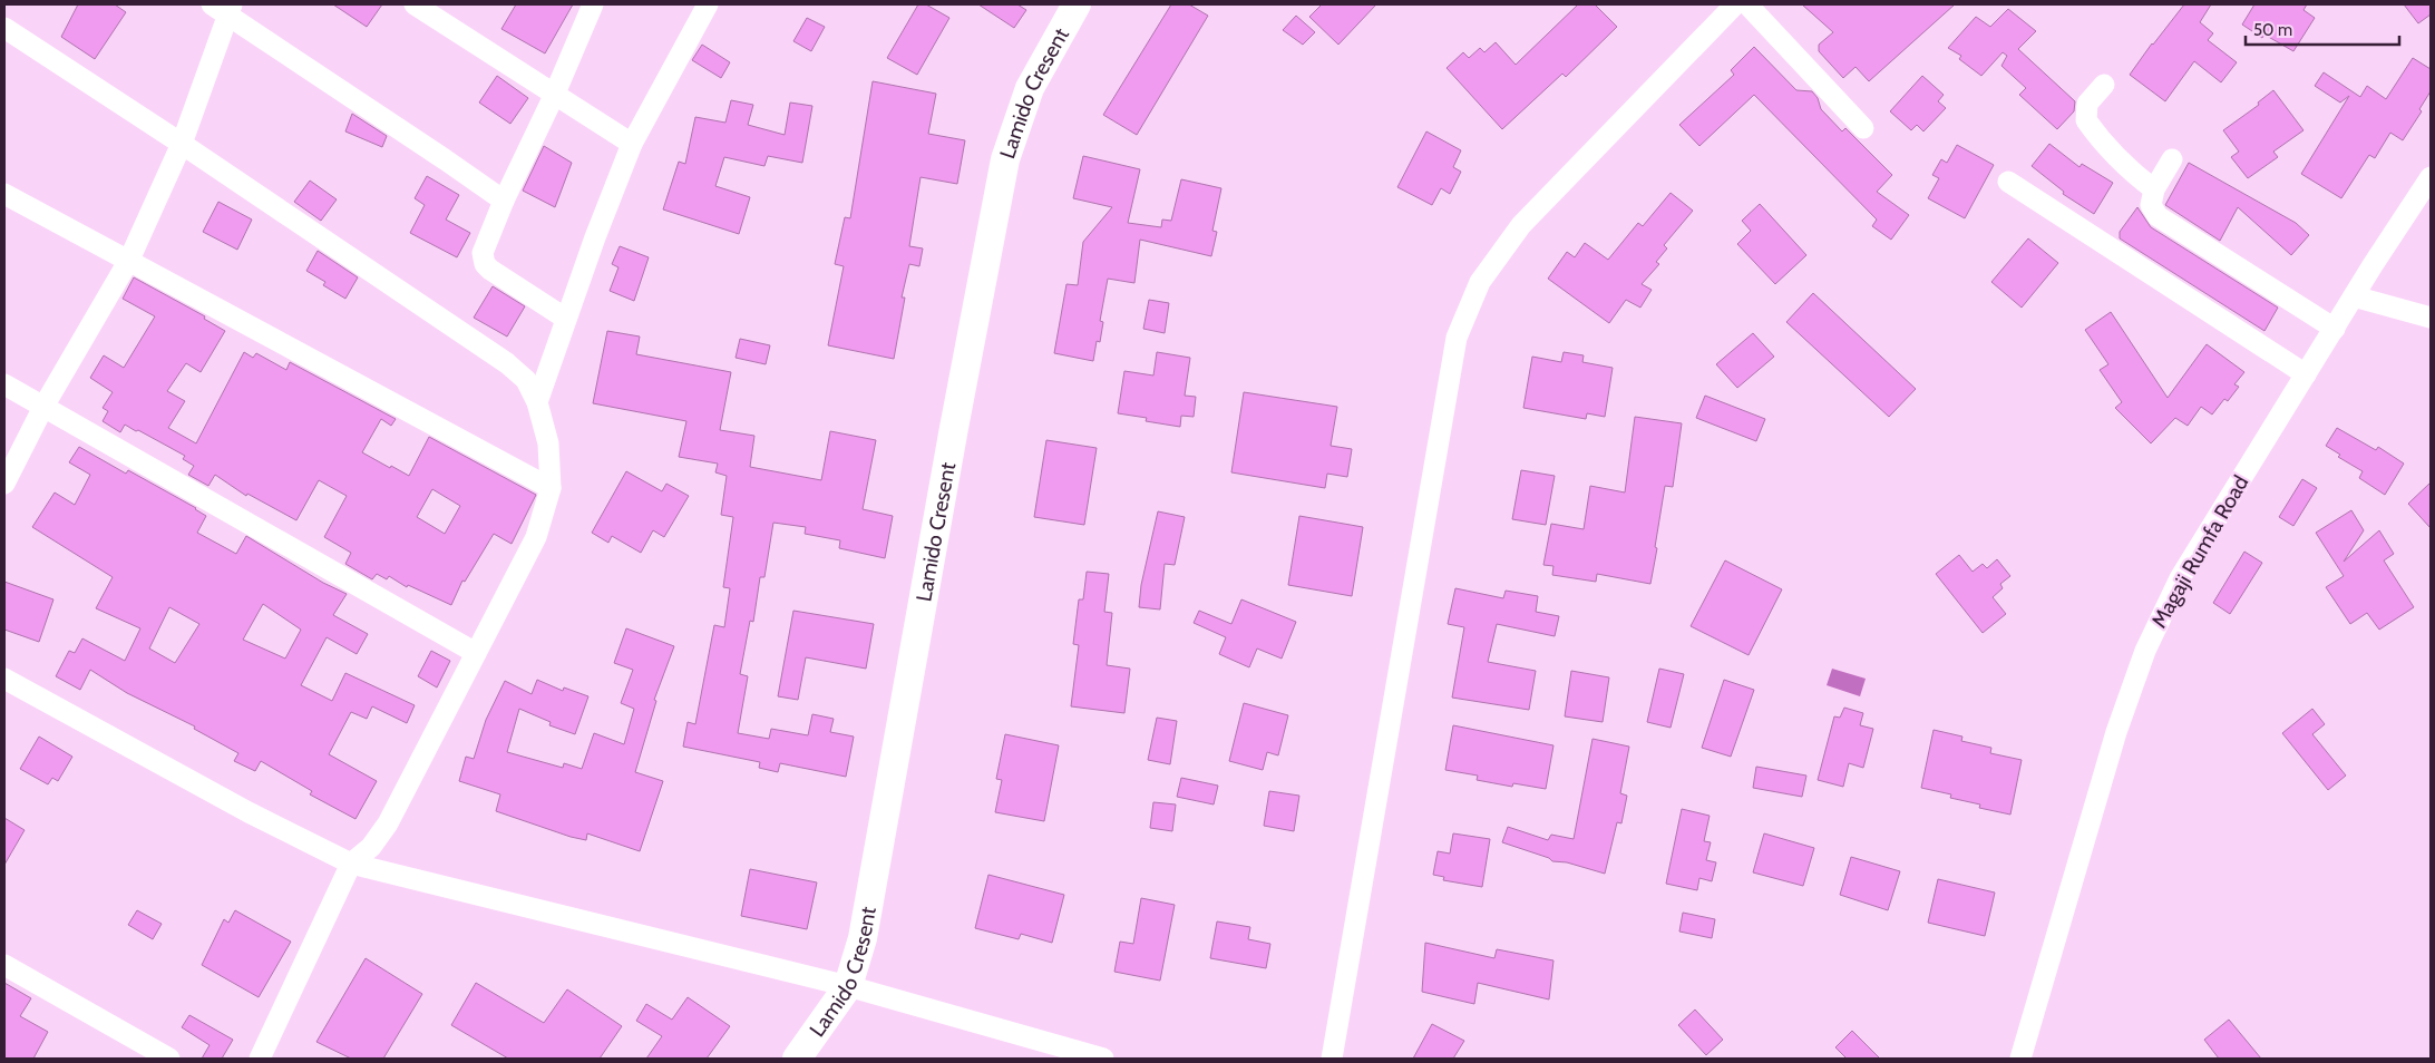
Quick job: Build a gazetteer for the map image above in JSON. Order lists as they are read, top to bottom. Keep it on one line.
{"streets":{"street":["Lamido Cresent","Magaji Rumfa Road"]},"scale_bar":"50 m"}
